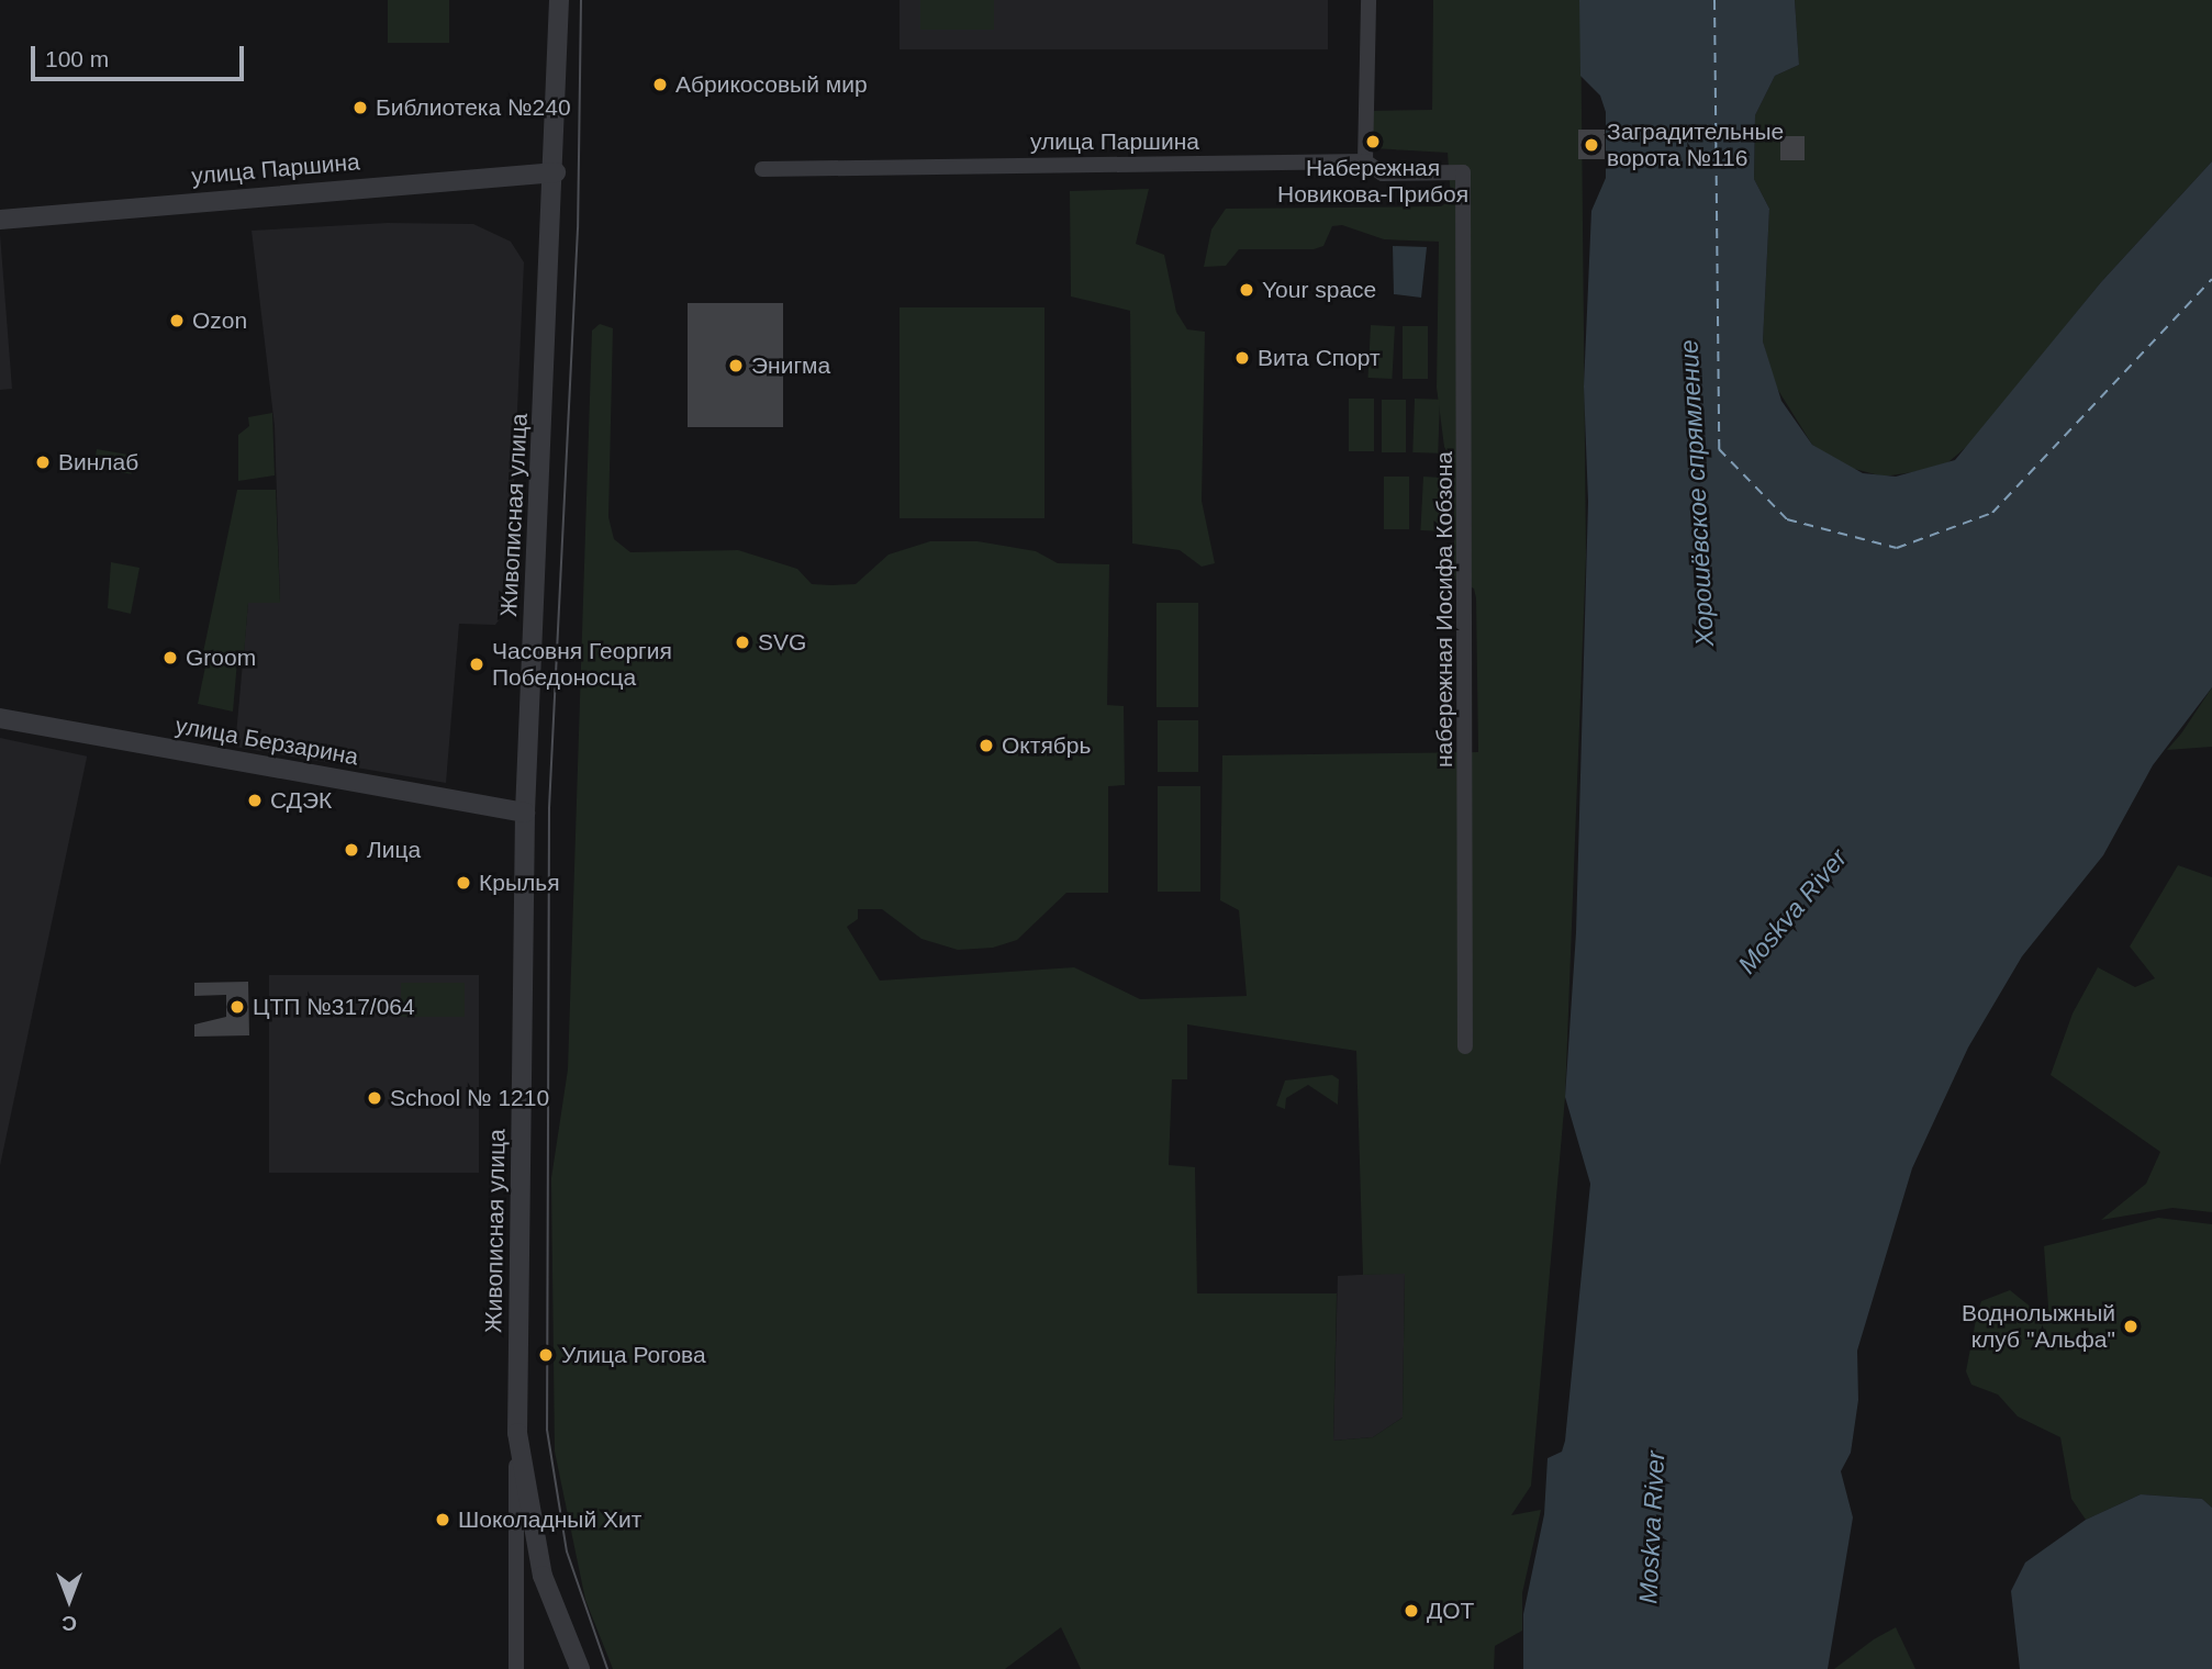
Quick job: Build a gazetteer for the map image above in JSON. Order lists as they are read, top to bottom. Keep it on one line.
{"streets":{"street":["улица Паршина","Живописная улица","набережная Иосифа Кобзона","улица Берзарина"]},"crossings":[["улица Паршина","Живописная улица"],["улица Паршина","набережная Иосифа Кобзона"],["Живописная улица","улица Берзарина"]],"water":["Хорошёвское спрямление","Moskva River"],"places":["Абрикосовый мир","Библиотека №240","Набережная Новикова-Прибоя","Заградительные ворота №116","Your space","Ozon","Вита Спорт","Энигма","Винлаб","SVG","Groom","Часовня Георгия Победоносца","Октябрь","СДЭК","Лица","Крылья","ЦТП №317/064","School № 1210","Воднолыжный клуб \"Альфа\"","Улица Рогова","Шоколадный Хит","ДОТ"],"scale_bar":"100 m","north":"bottom"}
